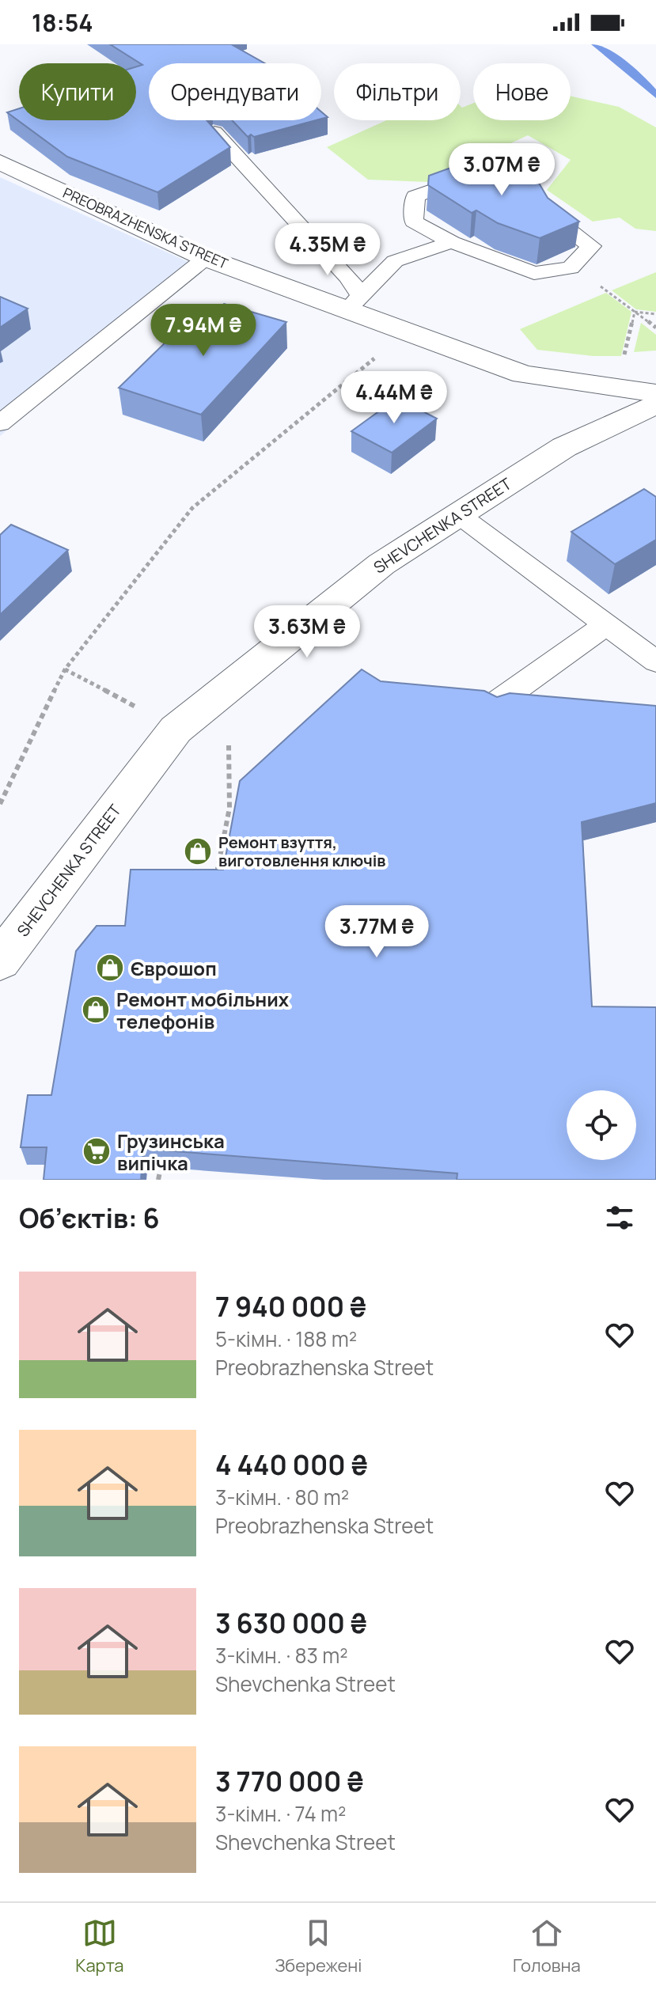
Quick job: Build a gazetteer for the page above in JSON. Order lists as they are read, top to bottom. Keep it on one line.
{"streets":{"street":["PREOBRAZHENSKA STREET","SHEVCHENKA STREET"]},"places":{"shop":["Ремонт взуття, виготовлення ключів","Єврошоп","Ремонт мобільних телефонів"],"supermarket":["Грузинська випічка"]},"page":{"status":"18:54","chip":["Купити","Орендувати","Фільтри","Нове"],"price":["3.07M ₴","4.35M ₴","7.94M ₴","4.44M ₴","3.63M ₴","3.77M ₴"],"heading":"Об’єктів: 6","list":[{"name":"7 940 000 ₴","note":"5-кімн. · 188 m² · Preobrazhenska Street"},{"name":"4 440 000 ₴","note":"3-кімн. · 80 m² · Preobrazhenska Street"},{"name":"3 630 000 ₴","note":"3-кімн. · 83 m² · Shevchenka Street"},{"name":"3 770 000 ₴","note":"3-кімн. · 74 m² · Shevchenka Street"}],"tabs":["Карта","Збережені","Головна"]}}
